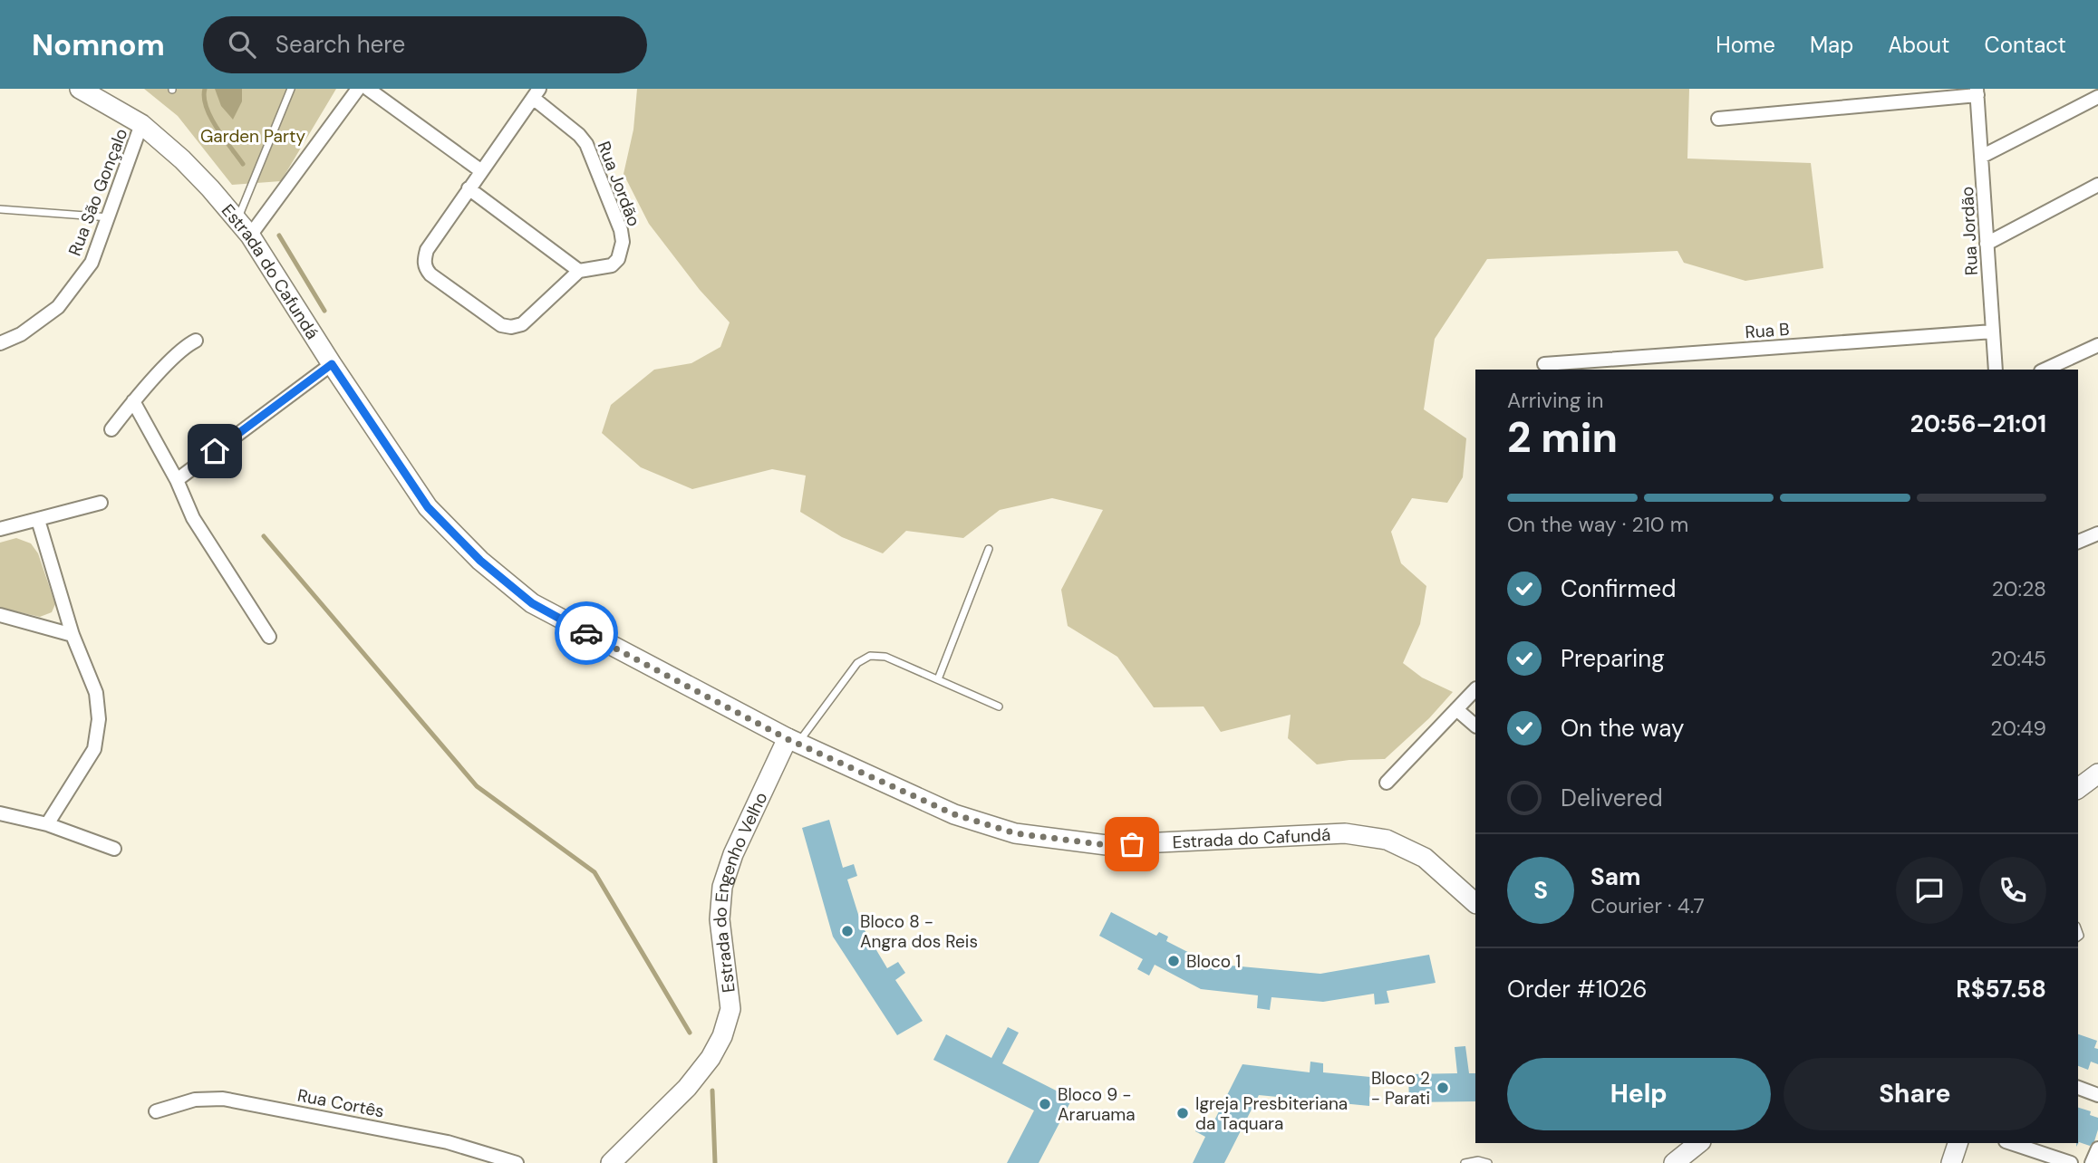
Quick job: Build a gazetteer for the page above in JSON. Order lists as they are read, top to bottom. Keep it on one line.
{"streets":{"main road":["Estrada do Cafundá","Estrada do Engenho Velho"],"street":["Rua Jordão","Rua São Gonçalo","Rua B","Rua Cortês"]},"crossings":[["Rua Jordão","Rua B"],["Rua São Gonçalo","Estrada do Cafundá"],["Estrada do Cafundá","Estrada do Engenho Velho"]],"parks":["Garden Party"],"places":["Bloco 8 - Angra dos Reis","Bloco 1","Bloco 2 - Parati","Bloco 9 - Araruama","Igreja Presbiteriana da Taquara"],"page":{"header":"Nomnom","search":"Search here","nav":["Home","Map","About","Contact"],"heading":["2 min","Arriving in","20:56–21:01"],"panel":["Sam","Courier · 4.7","Order #1026","R$57.58"],"bar":"On the way · 210 m","list":[["Confirmed","20:28"],["Preparing","20:45"],["On the way","20:49"],"Delivered"],"round":"S","buttons":["Help","Share"]}}
